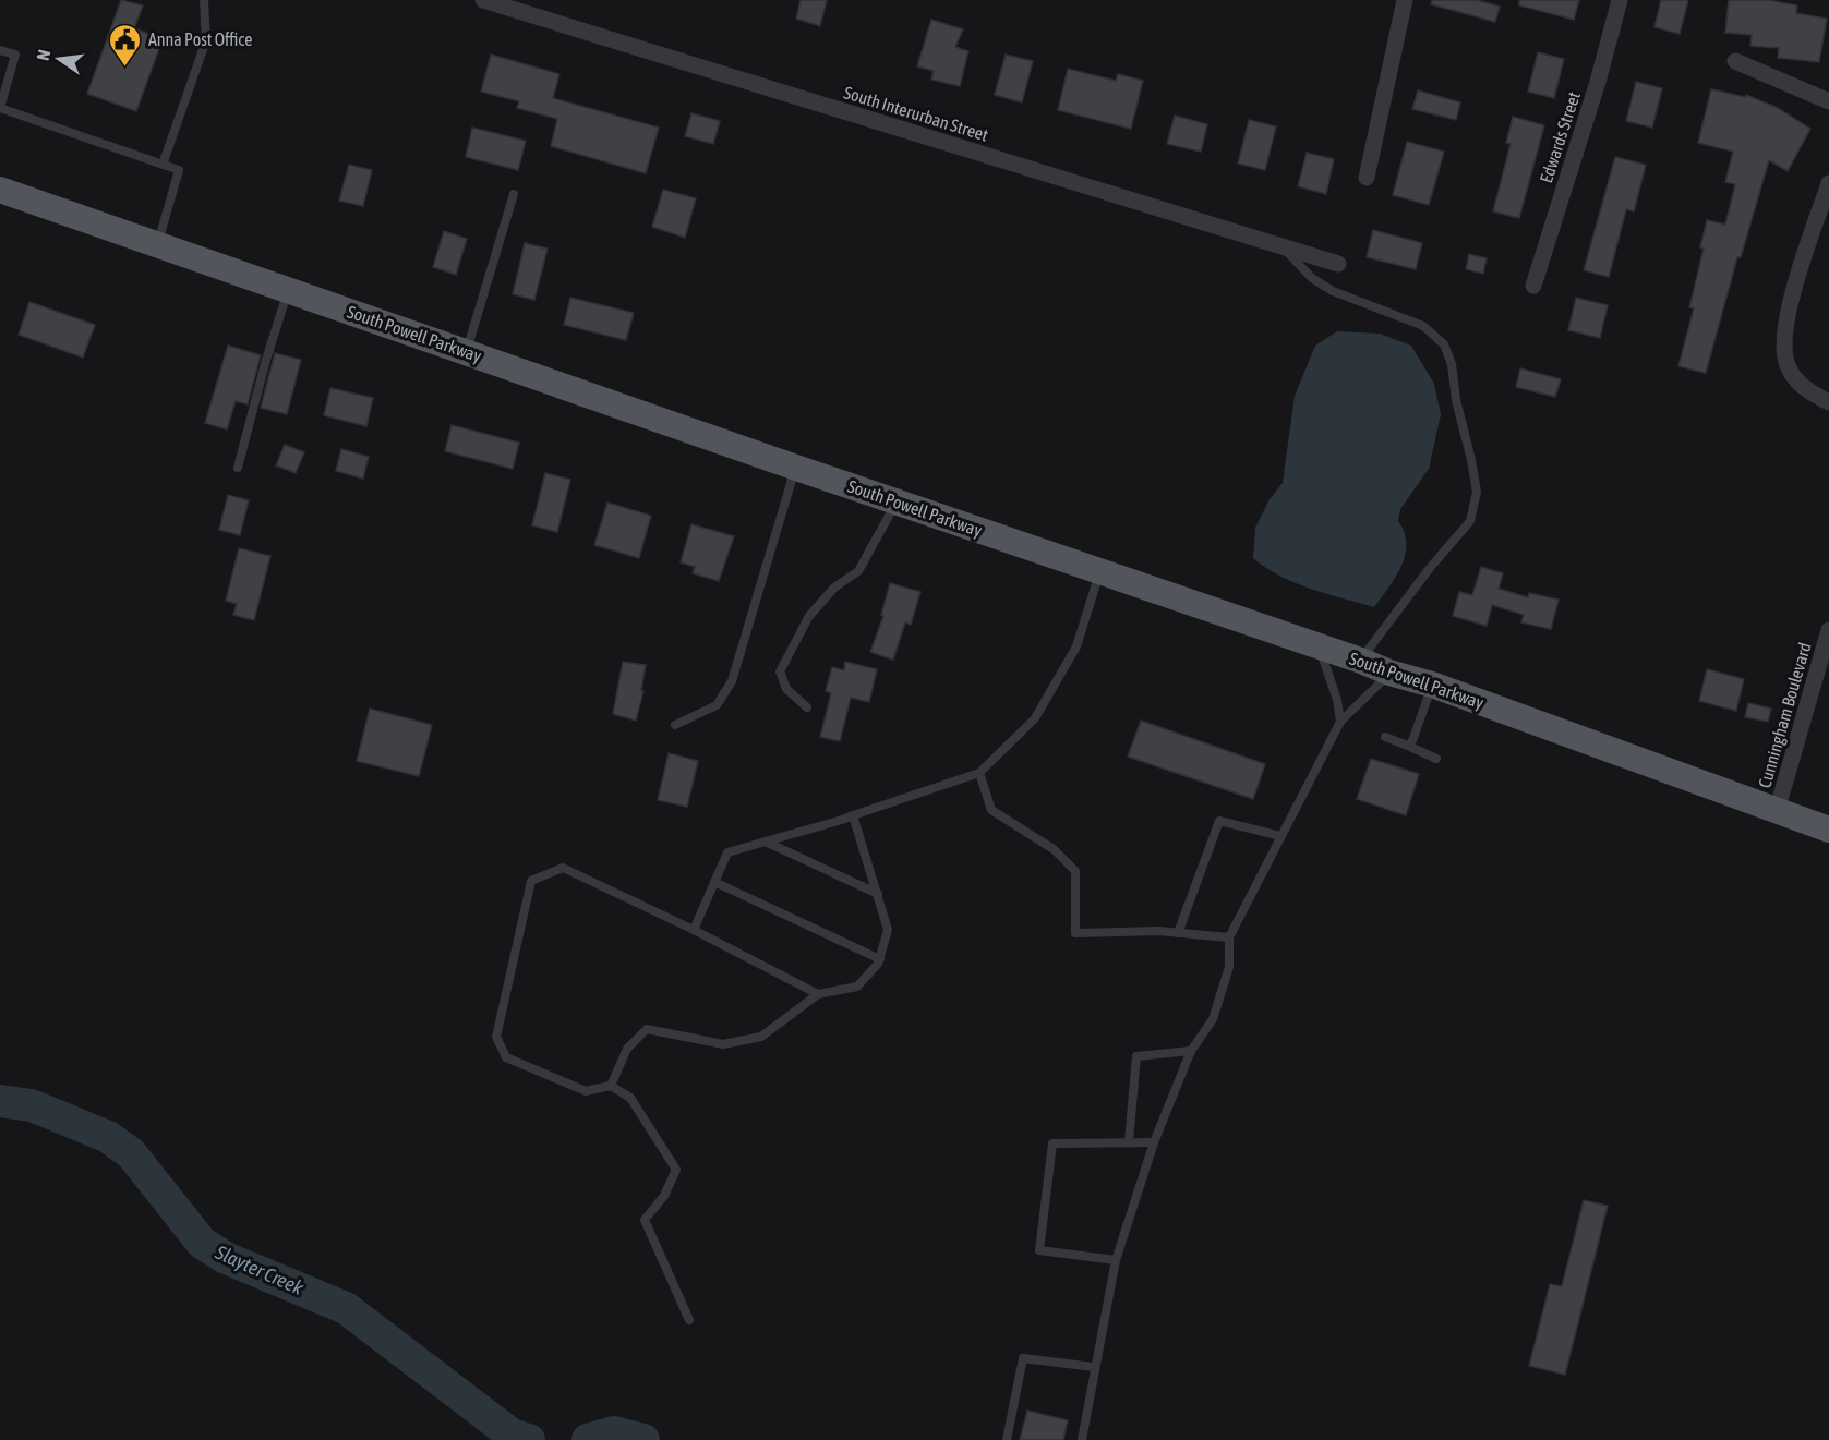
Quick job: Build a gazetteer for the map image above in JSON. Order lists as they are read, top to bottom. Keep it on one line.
{"streets":{"main road":["South Powell Parkway"],"street":["South Interurban Street","Edwards Street","Cunningham Boulevard"]},"crossings":[["South Powell Parkway","Cunningham Boulevard"]],"water":["Slayter Creek"],"places":{"public building":["Anna Post Office"]},"north":"left"}
